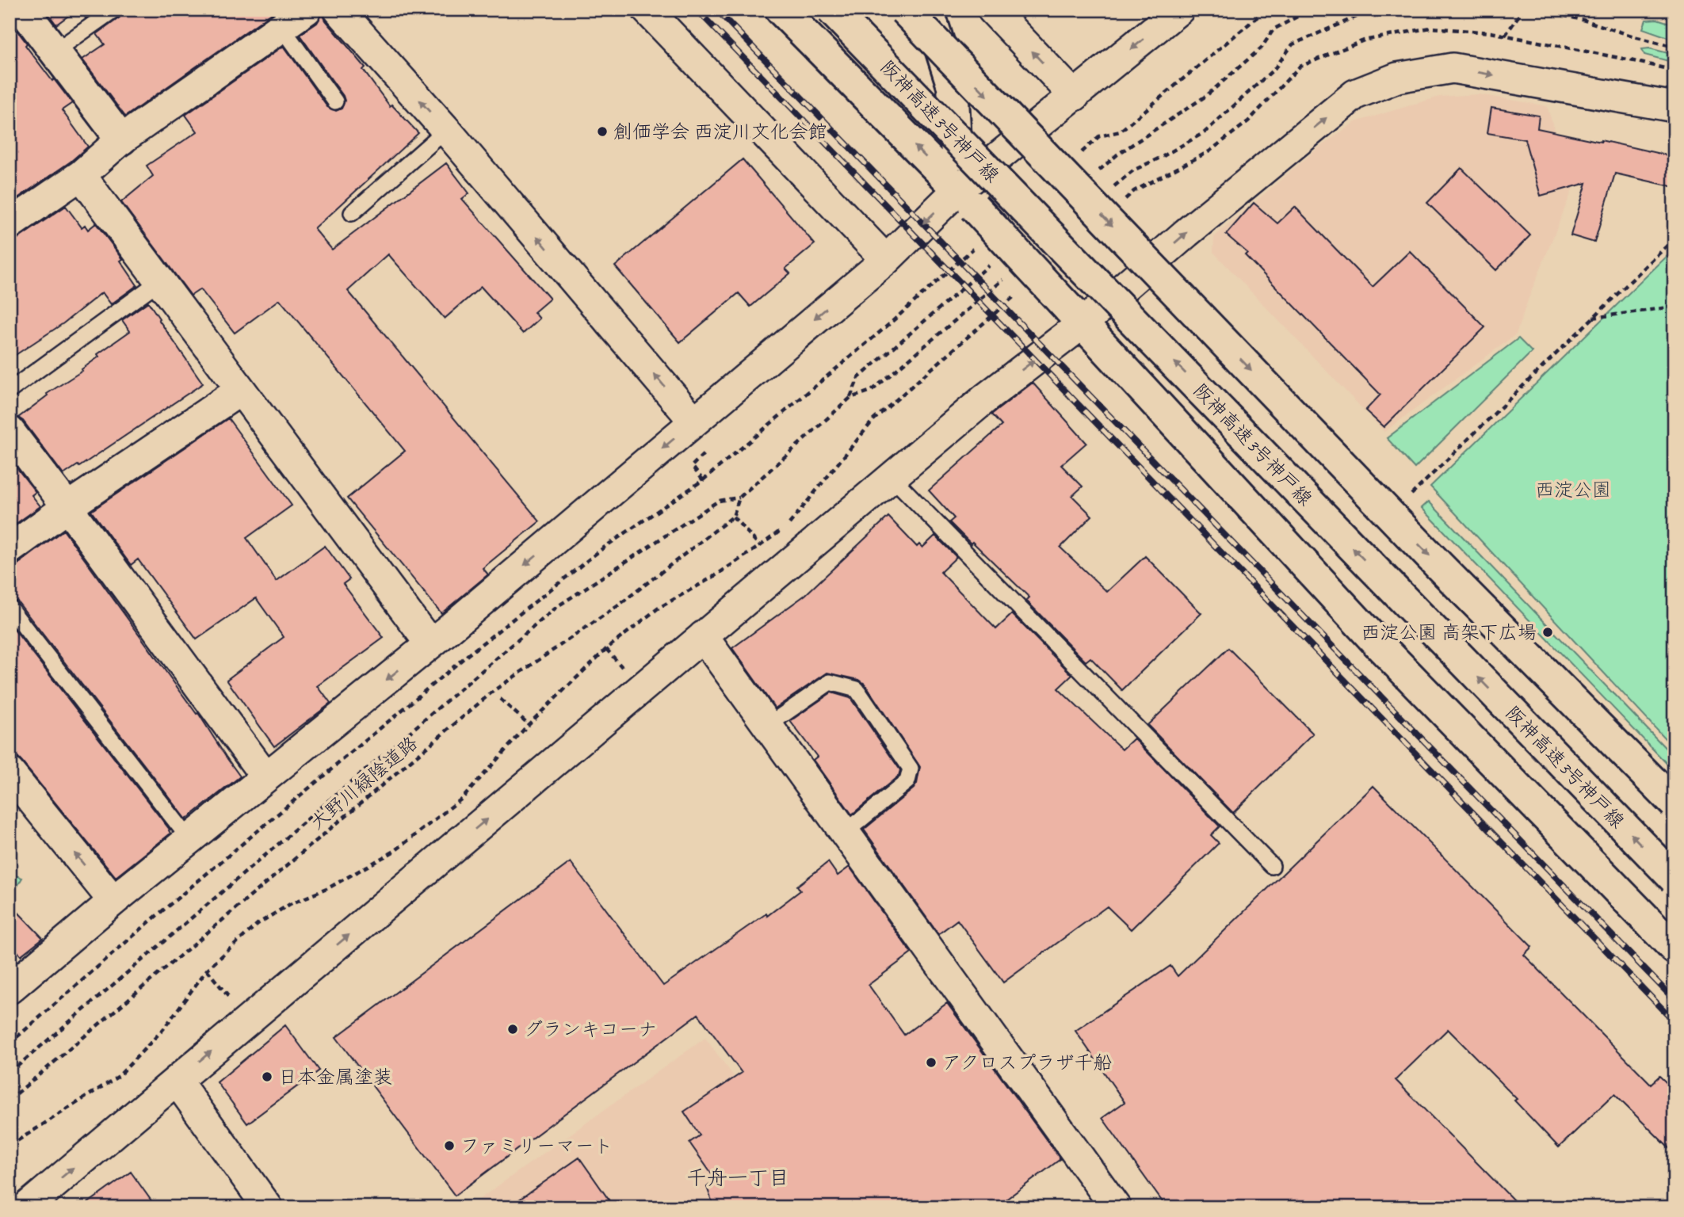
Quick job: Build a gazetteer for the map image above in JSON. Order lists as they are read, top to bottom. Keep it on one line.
{"streets":{"main road":["阪神高速3号神戸線"],"path":["大野川緑陰道路"]},"districts":["千舟一丁目"],"parks":["西淀公園"],"places":["創価学会 西淀川文化会館","西淀公園 高架下広場","グランキコーナ","アクロスプラザ千船","日本金属塗装","ファミリーマート"]}
